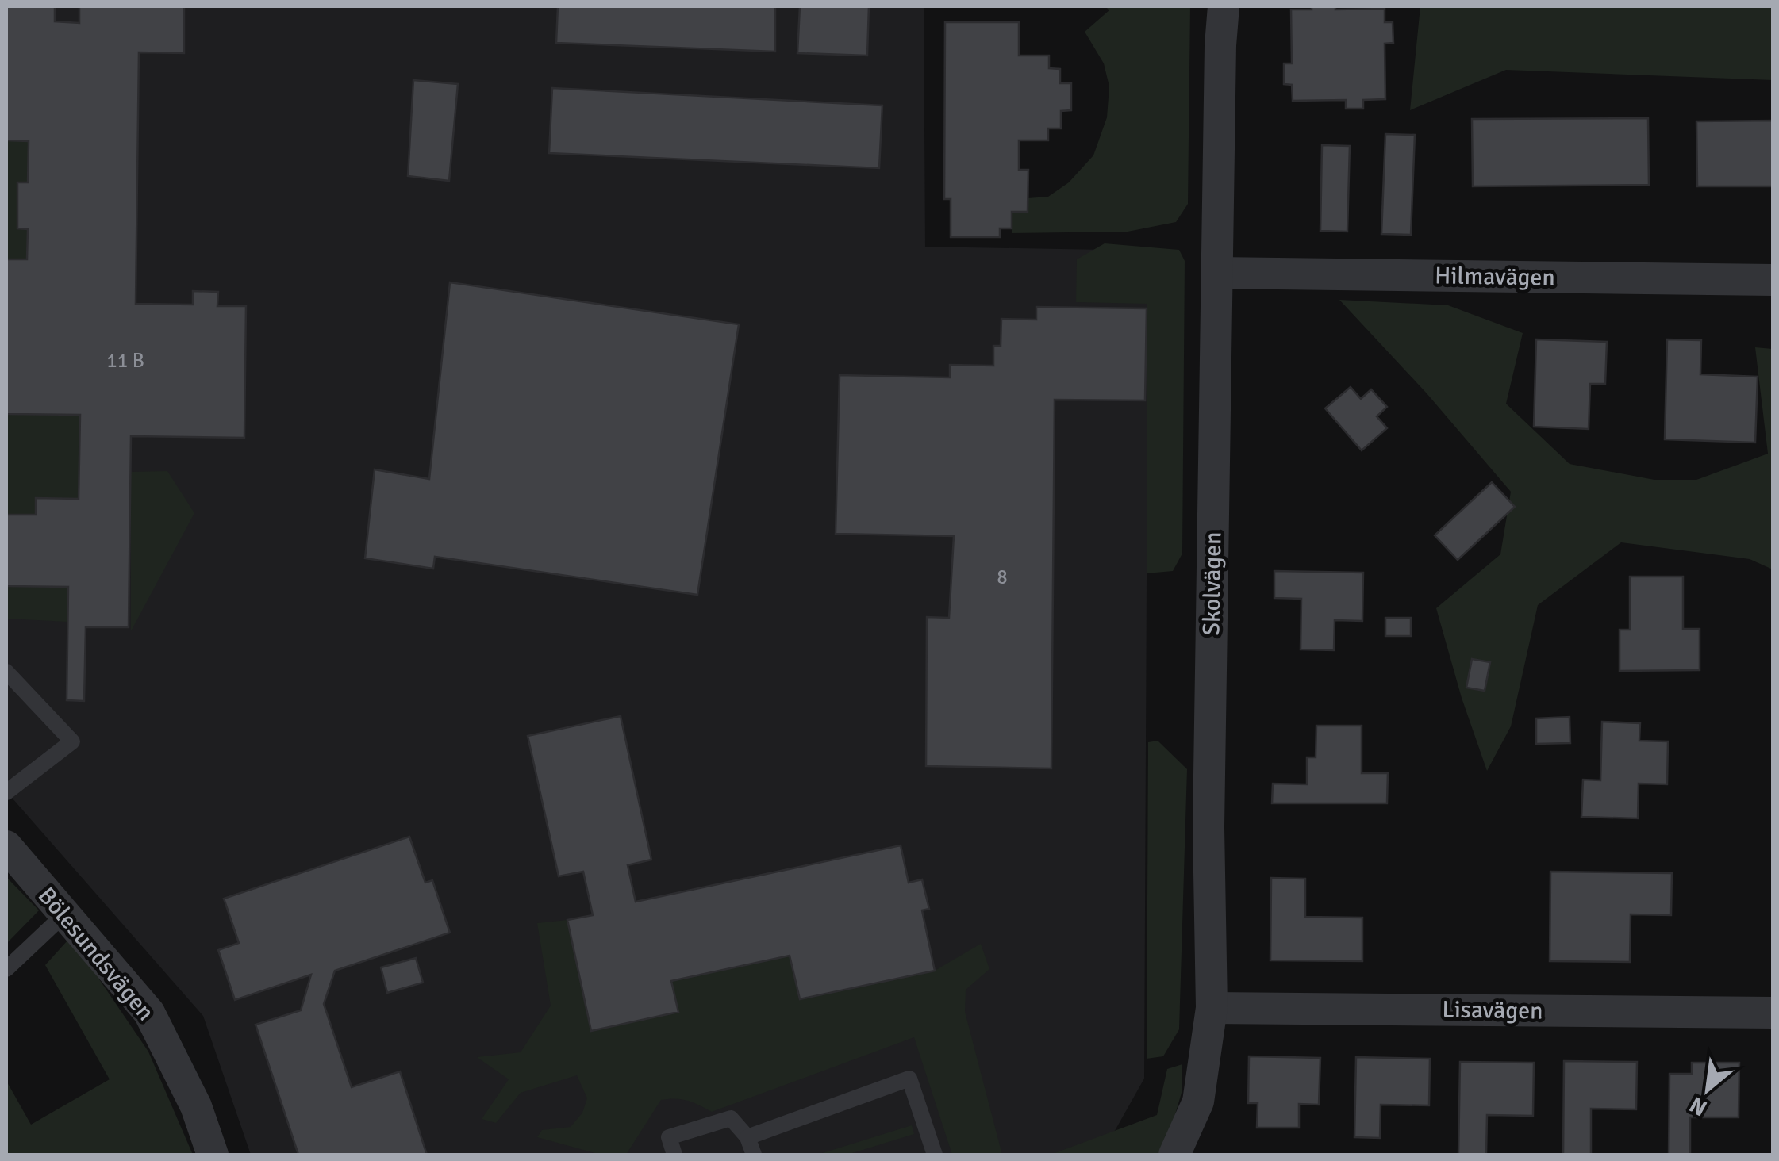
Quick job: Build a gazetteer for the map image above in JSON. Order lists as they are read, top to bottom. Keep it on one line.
{"streets":{"street":["Hilmavägen","Skolvägen","Bölesundsvägen","Lisavägen"]},"crossings":[["Hilmavägen","Skolvägen"],["Skolvägen","Lisavägen"]],"house_numbers":["11 B","8"],"north":"bottom left"}
